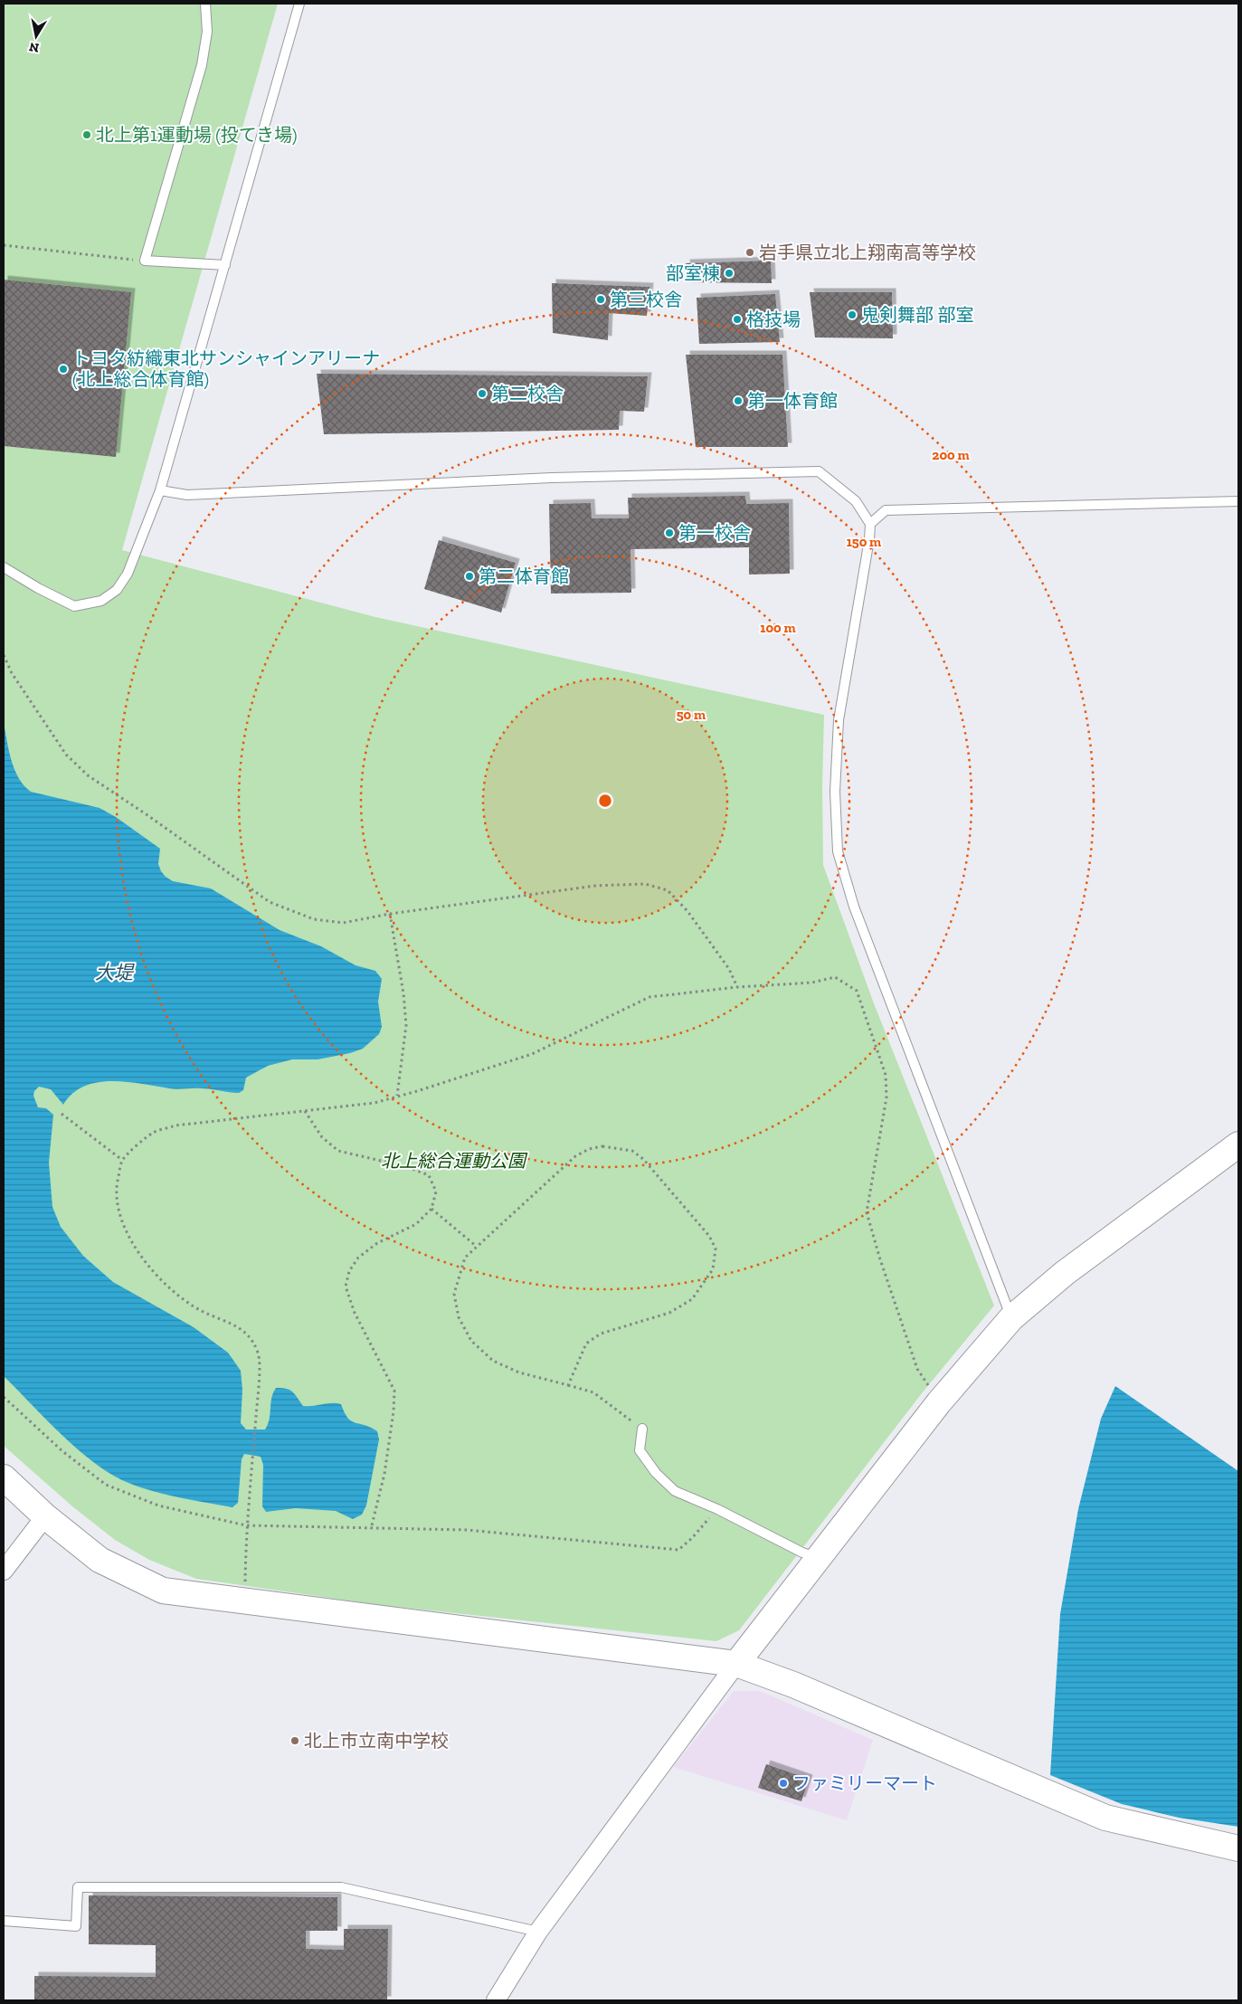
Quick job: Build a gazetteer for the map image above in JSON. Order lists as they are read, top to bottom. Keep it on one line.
{"water":["大堤"],"parks":["北上総合運動公園"],"places":["北上第1運動場 (投てき場)","岩手県立北上翔南高等学校","部室棟","第三校舎","鬼剣舞部 部室","格技場","トヨタ紡織東北サンシャインアリーナ (北上総合体育館)","第二校舎","第一体育館","第一校舎","第二体育館","北上市立南中学校","ファミリーマート"],"north":"bottom","rings":["200 m","150 m","100 m","50 m"]}
